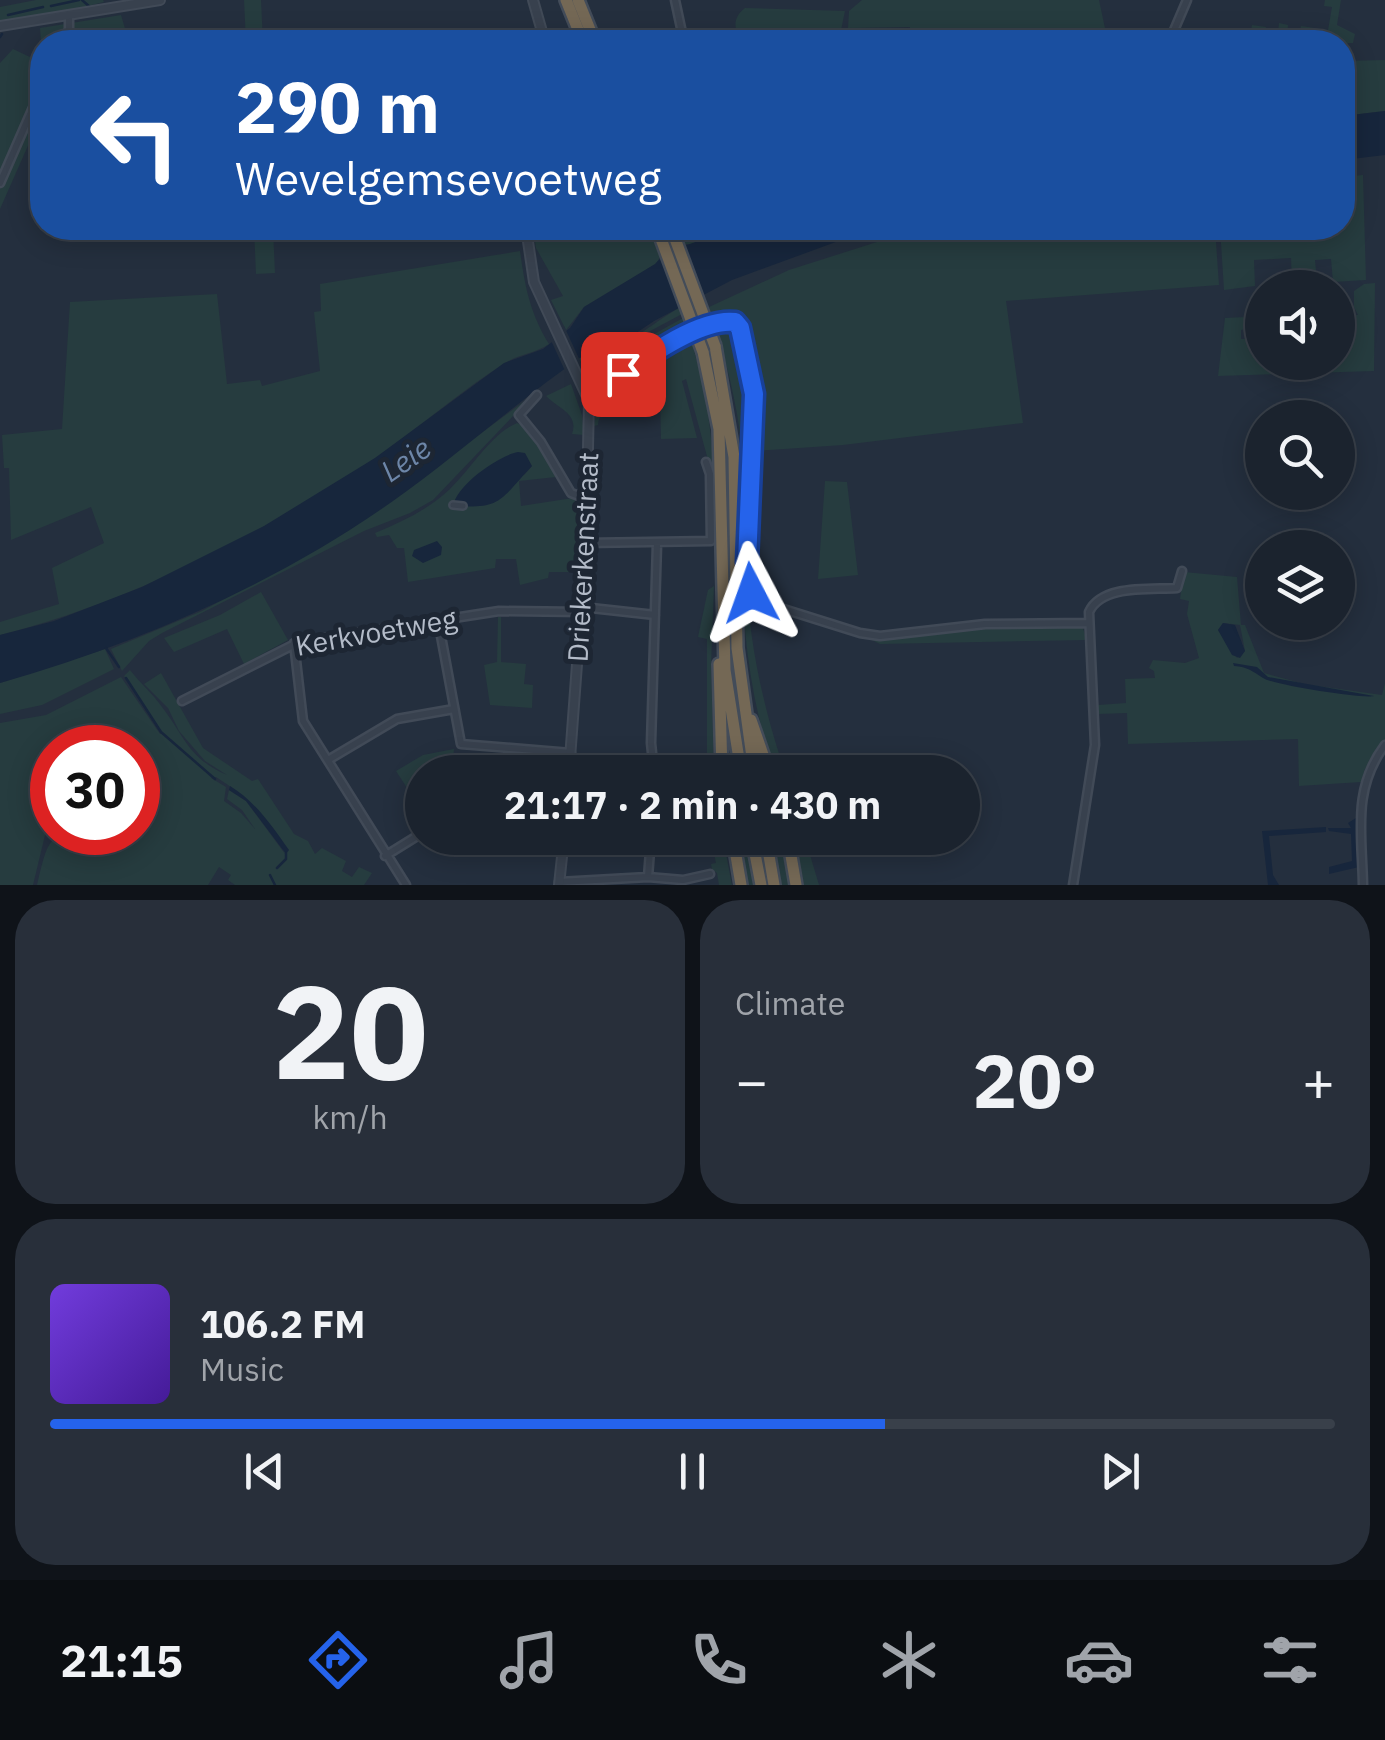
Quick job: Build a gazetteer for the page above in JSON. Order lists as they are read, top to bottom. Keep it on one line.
{"streets":{"street":["Driekerkenstraat","Kerkvoetweg"]},"crossings":[["Driekerkenstraat","Kerkvoetweg"]],"water":["Leie"],"page":{"turn":["290 m","Wevelgemsevoetweg"],"limit":"30","trip":"21:17 · 2 min · 430 m","tile":[["20","km/h"],"Climate"],"heat":["−","20°","+"],"song":["106.2 FM","Music"],"tabs":"21:15"}}
